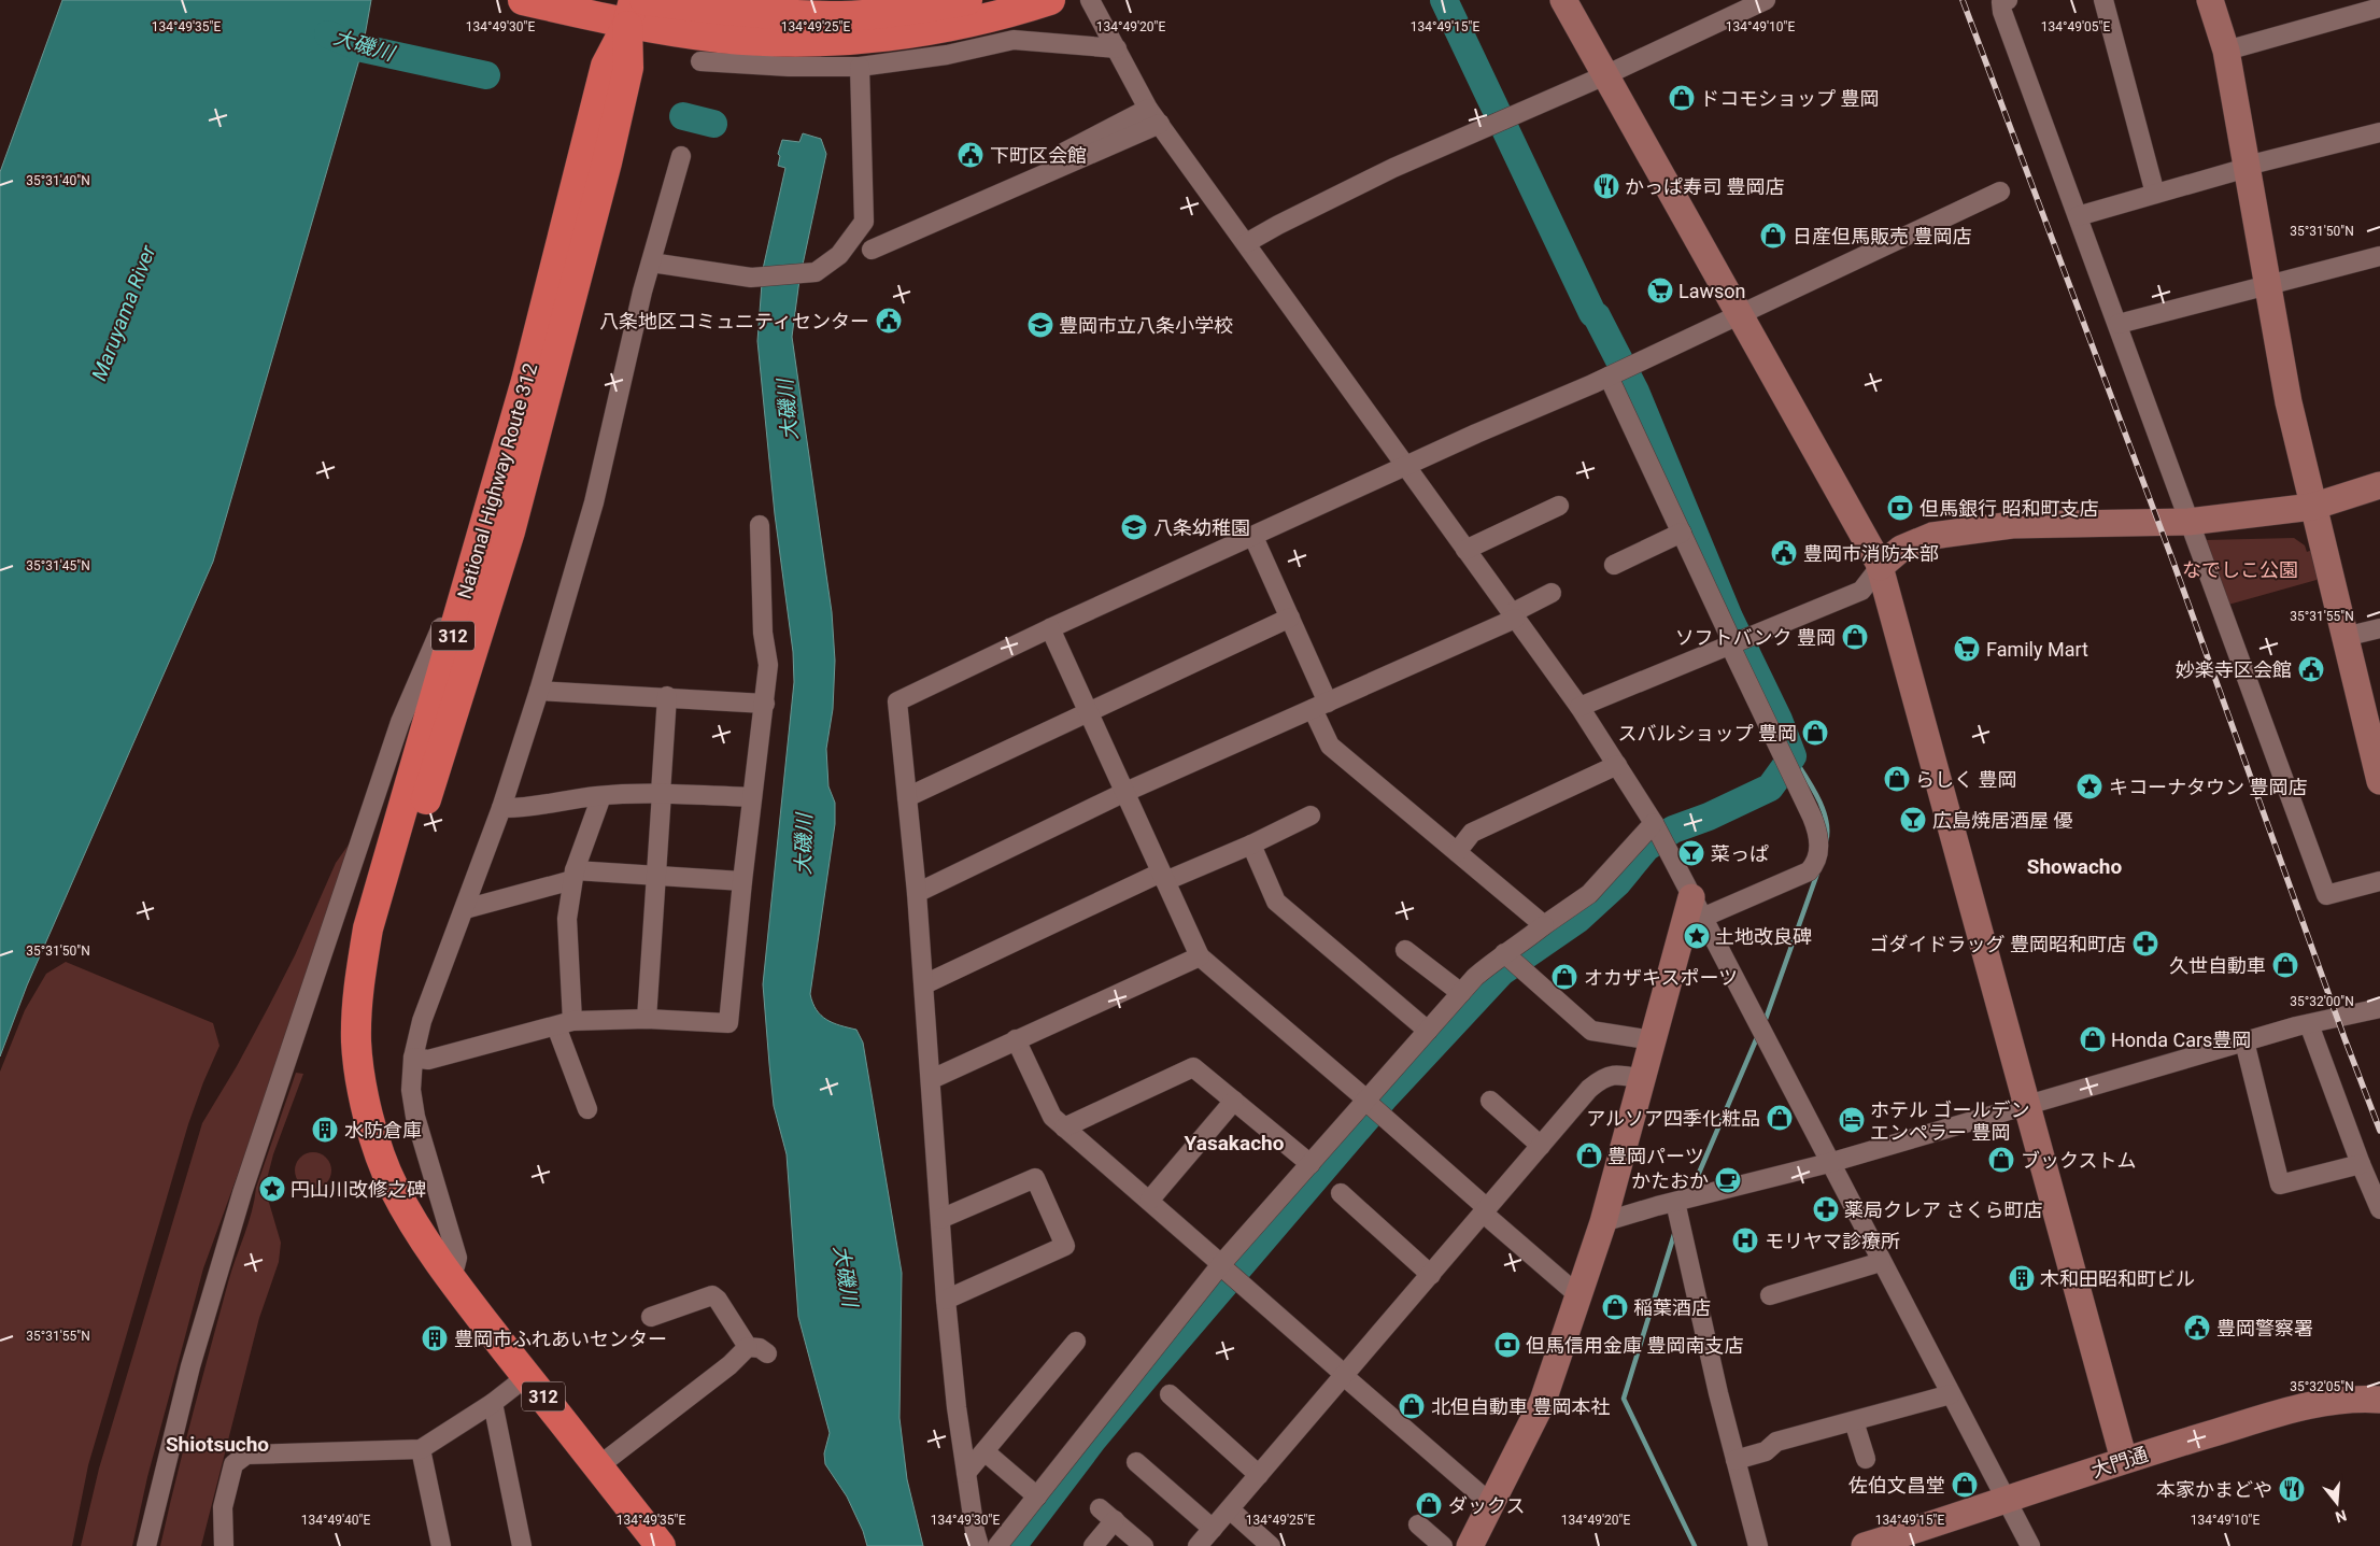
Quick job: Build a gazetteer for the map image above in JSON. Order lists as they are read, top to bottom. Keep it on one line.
{"streets":{"highway":["National Highway Route 312","312"],"street":["大門通"]},"districts":["Showacho","Yasakacho","Shiotsucho"],"water":["大磯川","Maruyama River"],"parks":["なでしこ公園"],"places":{"shop":["ドコモショップ 豊岡","日産但馬販売 豊岡店","ソフトバンク 豊岡","スバルショップ 豊岡","らしく 豊岡","久世自動車","オカザキスポーツ","Honda Cars豊岡","アルソア四季化粧品","豊岡パーツ","ブックストム","稲葉酒店","北但自動車 豊岡本社","佐伯文昌堂","ダックス"],"public building":["下町区会館","八条地区コミュニティセンター","豊岡市消防本部","妙楽寺区会館","豊岡警察署"],"restaurant":["かっぱ寿司 豊岡店","本家かまどや"],"supermarket":["Lawson","Family Mart"],"school or university":["豊岡市立八条小学校","八条幼稚園"],"bank":["但馬銀行 昭和町支店","但馬信用金庫 豊岡南支店"],"place":["キコーナタウン 豊岡店","土地改良碑","円山川改修之碑"],"bar":["広島焼居酒屋 優","菜っぱ"],"pharmacy":["ゴダイドラッグ 豊岡昭和町店","薬局クレア さくら町店"],"hotel":["ホテル ゴールデン エンペラー 豊岡"],"building":["水防倉庫","木和田昭和町ビル","豊岡市ふれあいセンター"],"cafe":["かたおか"],"hospital":["モリヤマ診療所"]},"north":"bottom","coordinates":["134°49'35\"E","134°49'30\"E","134°49'25\"E","134°49'20\"E","134°49'15\"E","134°49'10\"E","134°49'05\"E","35°31'40\"N","35°31'50\"N","35°31'45\"N","35°31'55\"N","35°32'00\"N","35°32'05\"N","134°49'40\"E"]}
